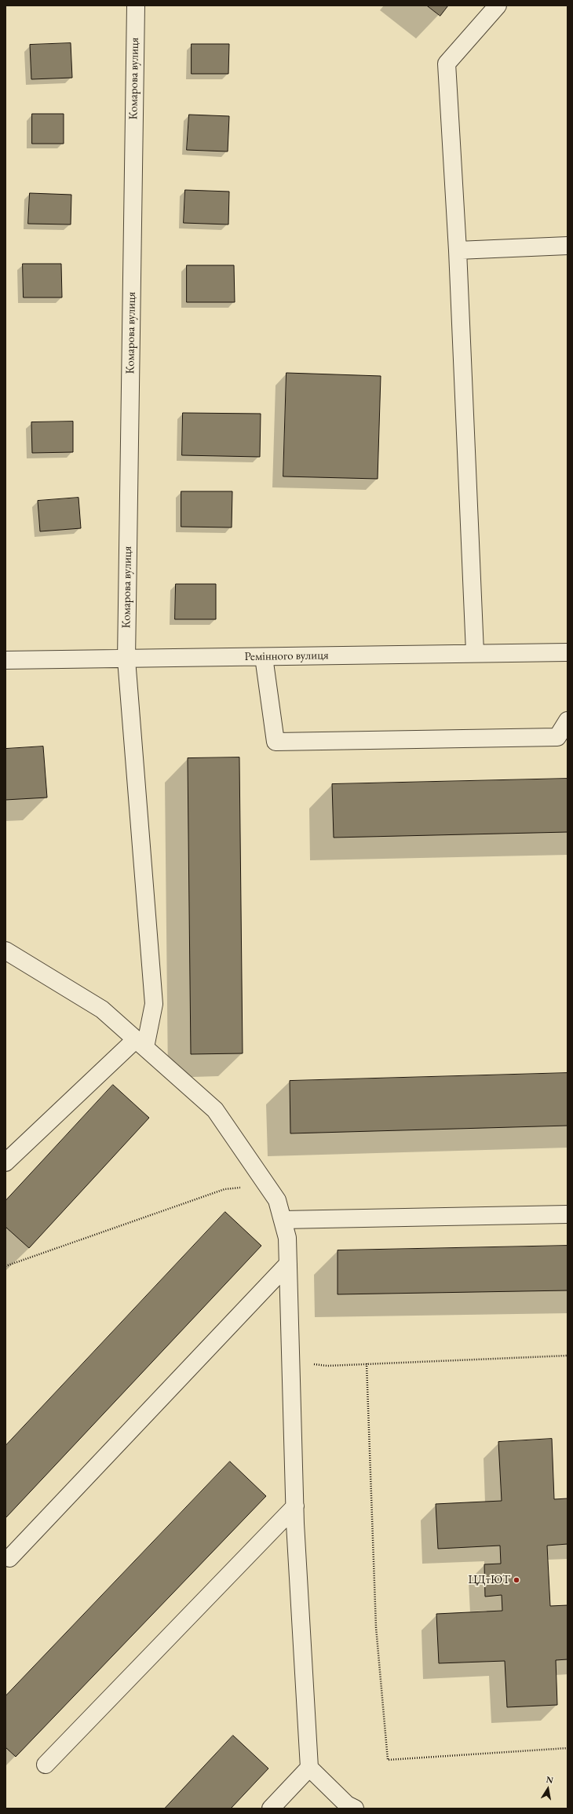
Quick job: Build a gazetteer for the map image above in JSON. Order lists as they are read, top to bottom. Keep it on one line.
{"streets":{"street":["Комарова вулиця","Ремінного вулиця"]},"crossings":[["Комарова вулиця","Ремінного вулиця"]],"places":["ЦДтЮТ"],"north":"top"}
